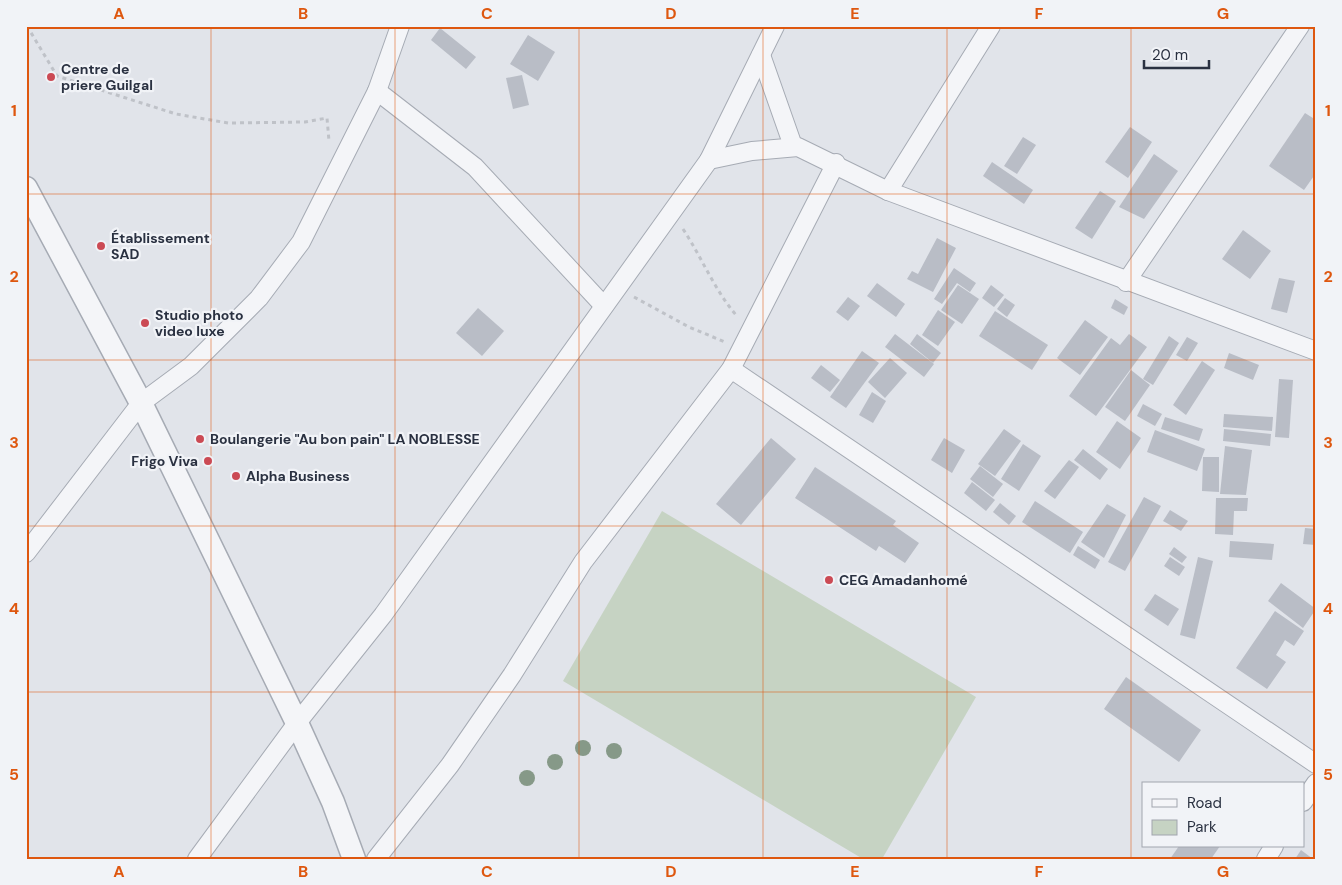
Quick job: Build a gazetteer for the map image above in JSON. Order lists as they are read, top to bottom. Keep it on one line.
{"places":["Centre de priere Guilgal","Établissement SAD","Studio photo video luxe","Boulangerie \"Au bon pain\" LA NOBLESSE","Frigo Viva","Alpha Business","CEG Amadanhomé"],"legend":["Road","Park"],"scale_bar":"20 m","grid":{"columns":["A","B","C","D","E","F","G"],"rows":["1","2","3","4","5"]}}
